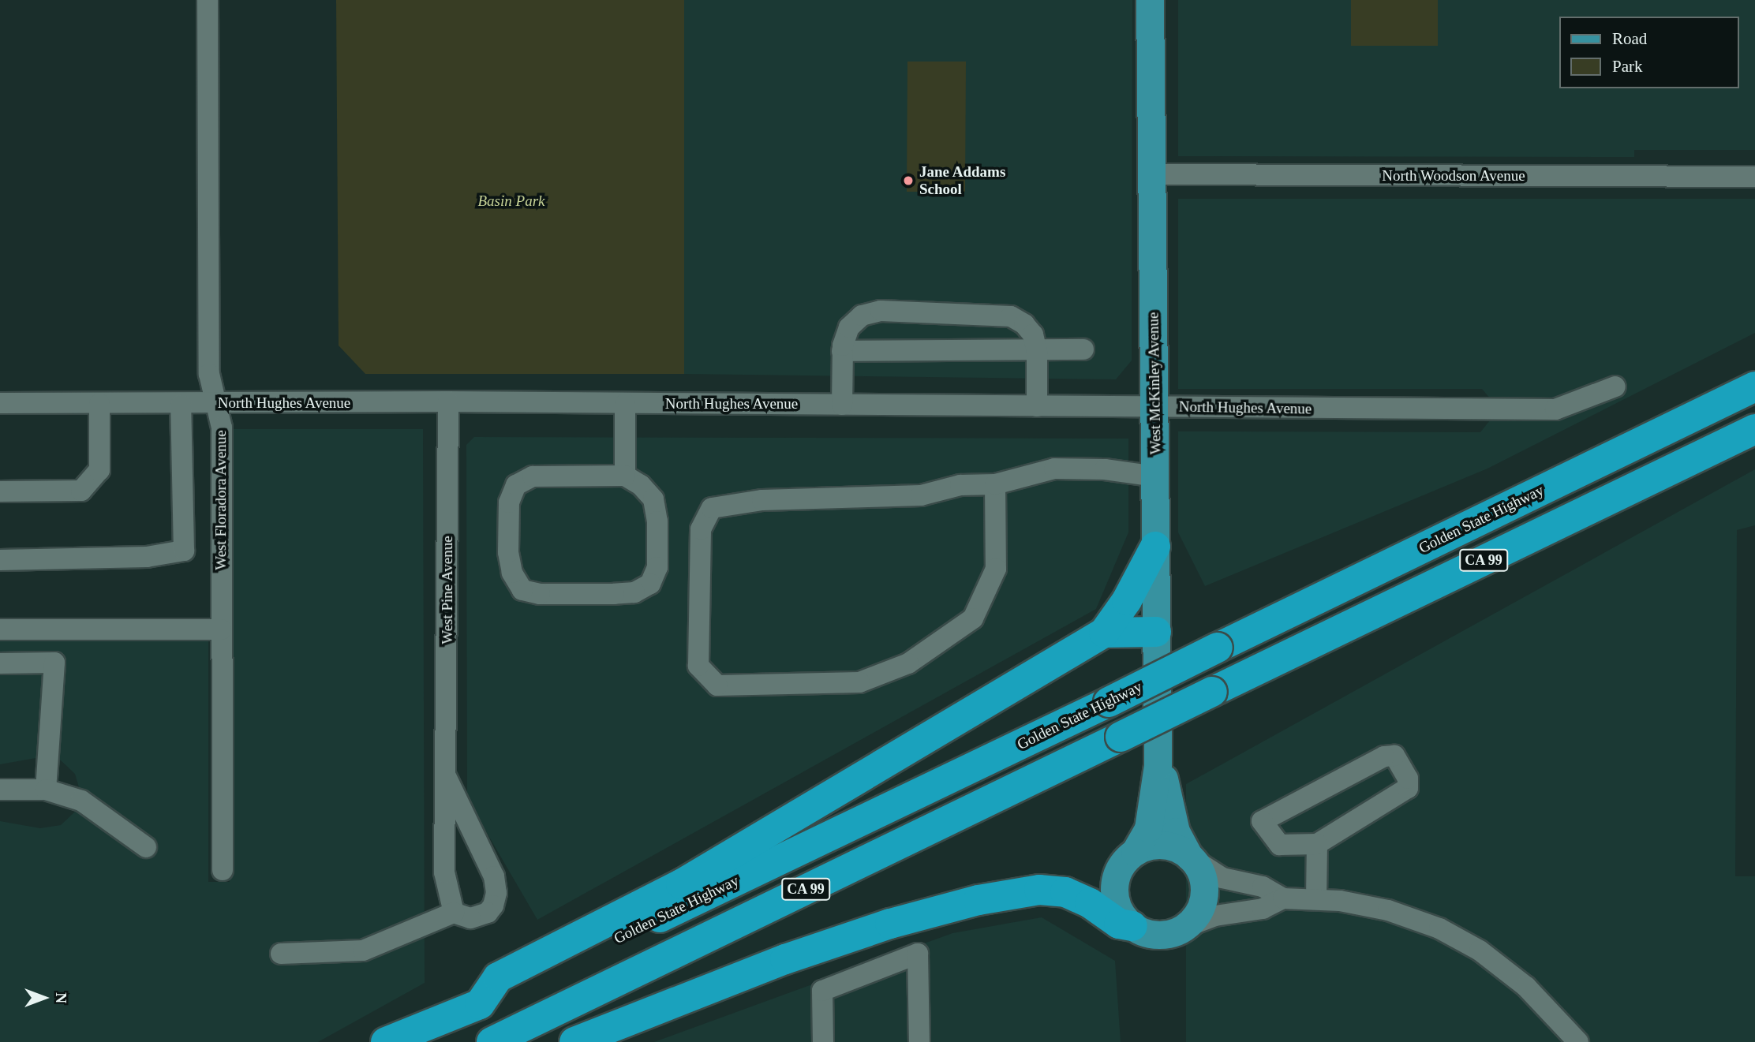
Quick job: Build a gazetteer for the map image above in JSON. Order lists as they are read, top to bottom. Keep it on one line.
{"streets":{"highway":["Golden State Highway","CA 99"],"main road":["West McKinley Avenue"],"street":["North Woodson Avenue","North Hughes Avenue","West Floradora Avenue","West Pine Avenue"]},"crossings":[["North Woodson Avenue","West McKinley Avenue"],["West McKinley Avenue","North Hughes Avenue"],["North Hughes Avenue","West Floradora Avenue"],["North Hughes Avenue","West Pine Avenue"]],"parks":["Basin Park"],"places":["Jane Addams School"],"legend":["Road","Park"],"north":"right"}
